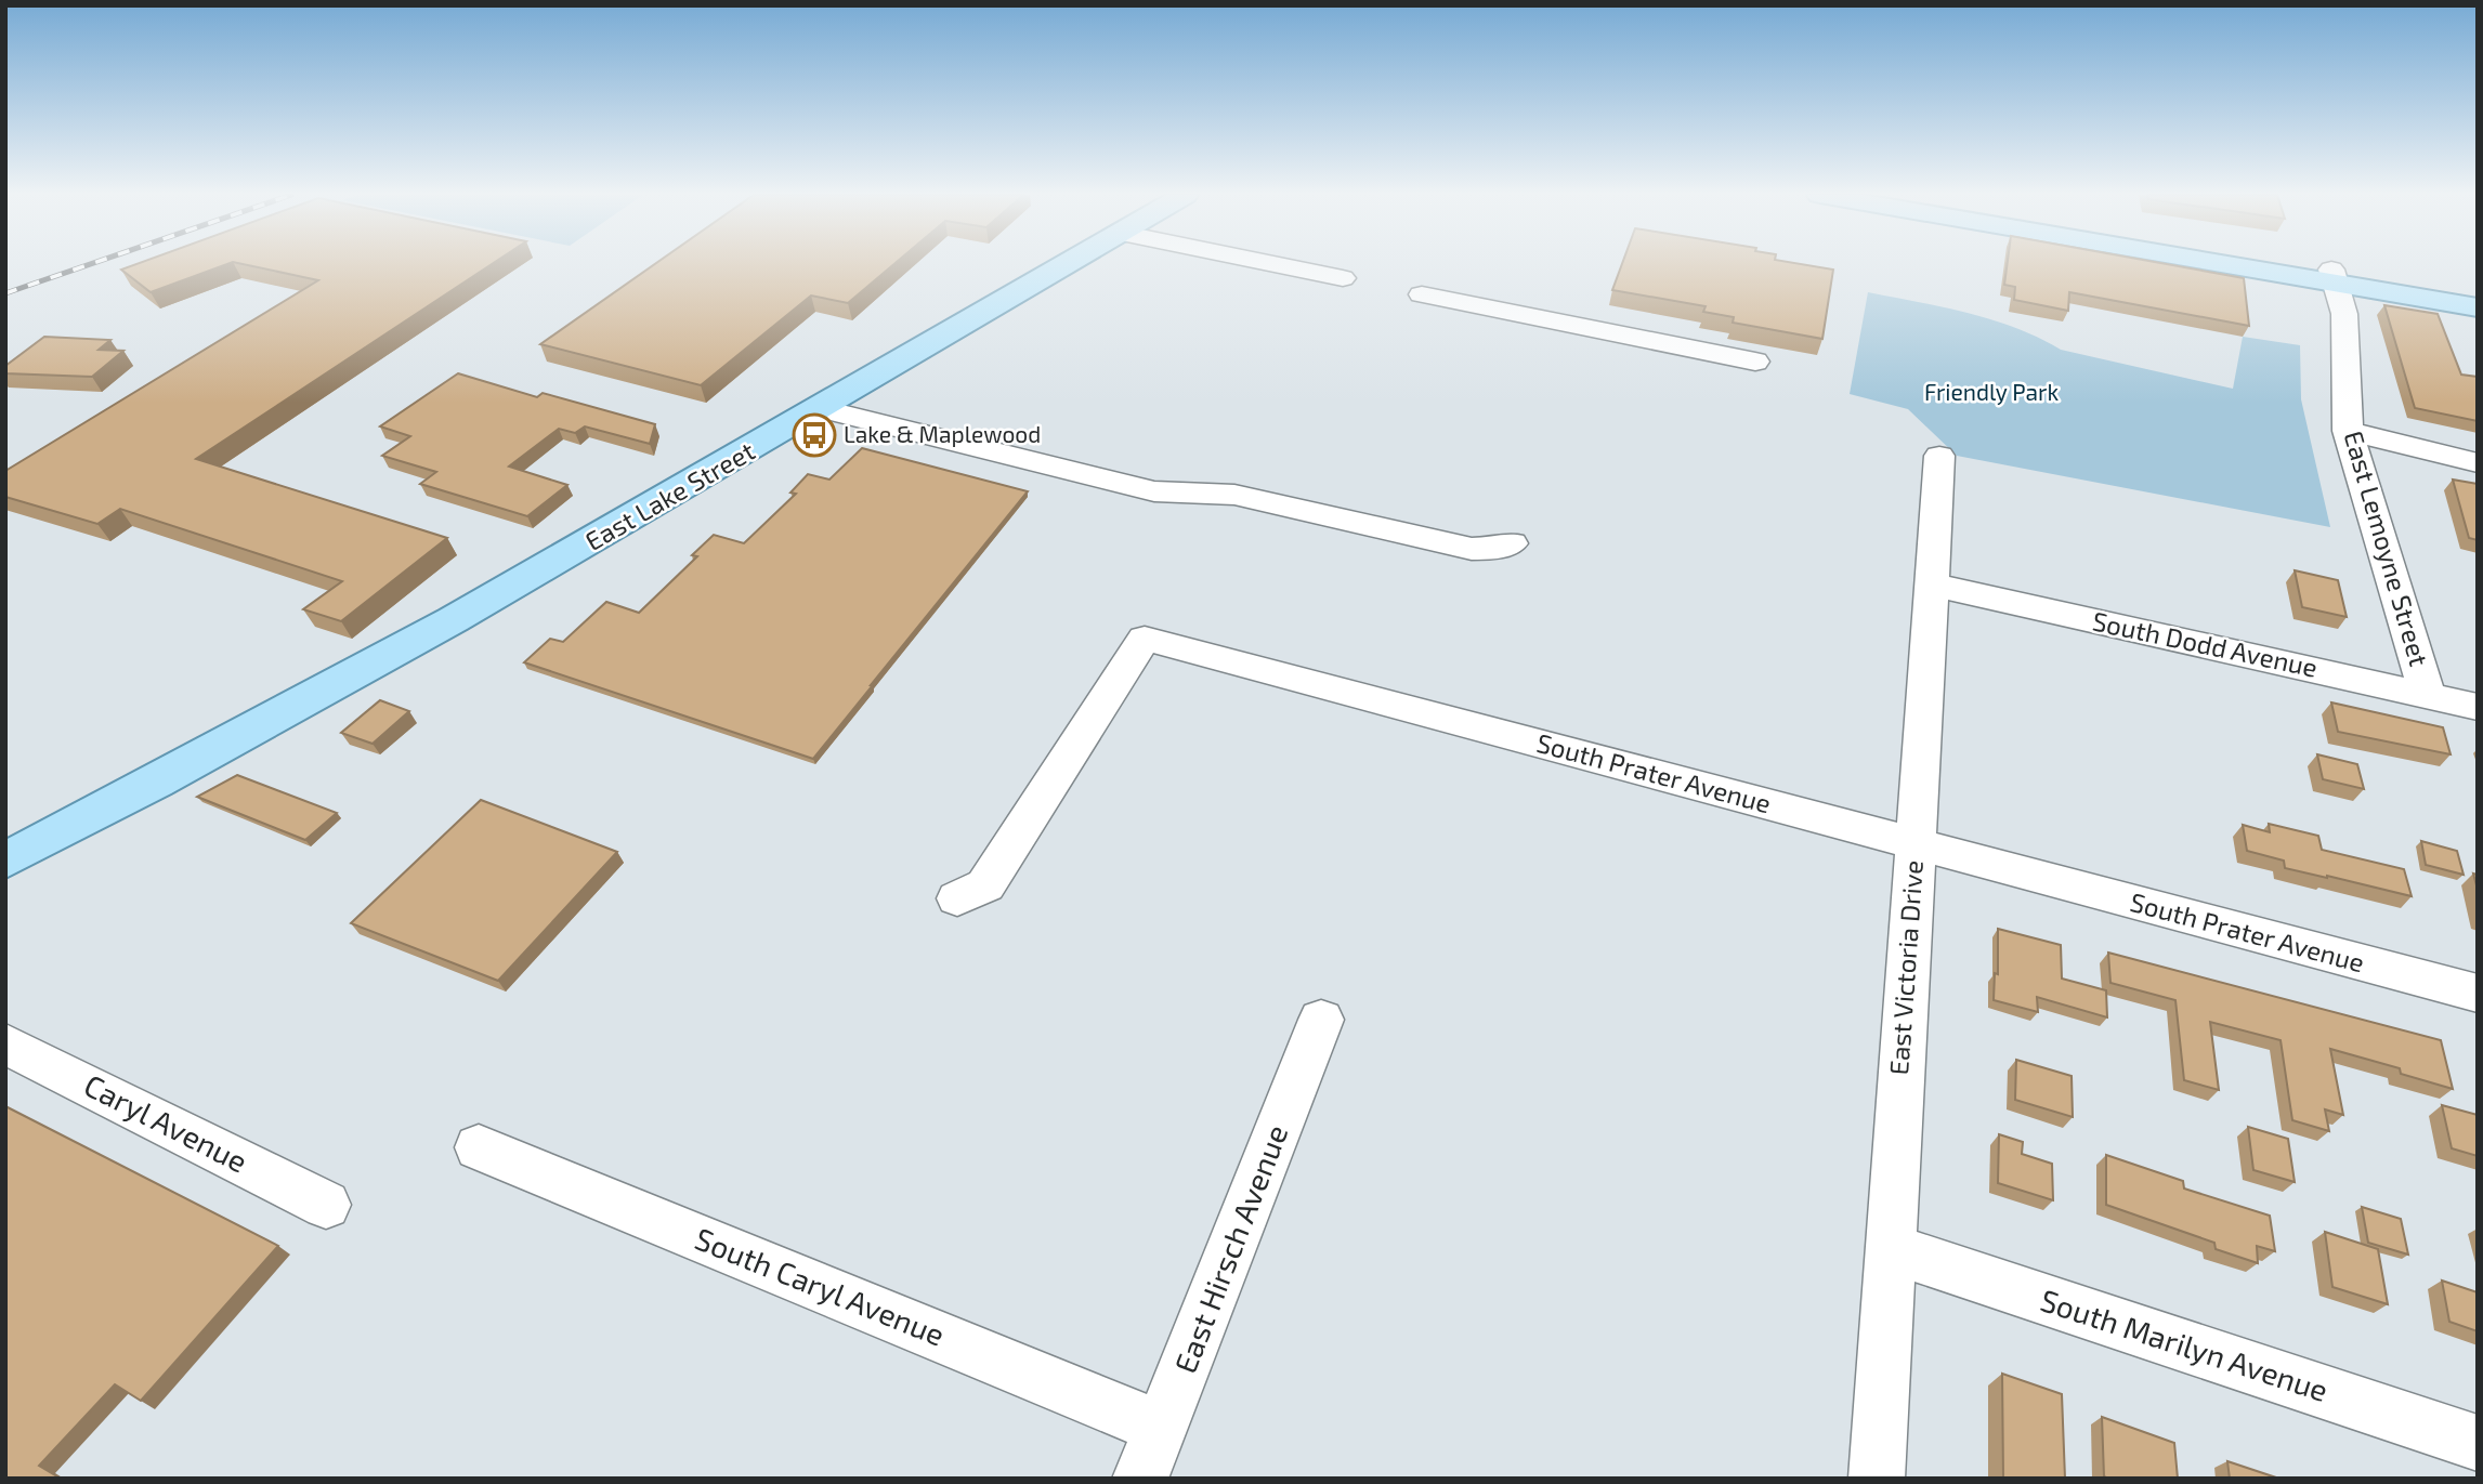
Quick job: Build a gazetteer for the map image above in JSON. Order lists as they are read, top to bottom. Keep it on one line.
{"streets":{"main road":["East Lake Street"],"street":["East Lemoyne Street","South Dodd Avenue","South Prater Avenue","East Victoria Drive","Caryl Avenue","East Hirsch Avenue","South Caryl Avenue","South Marilyn Avenue"]},"crossings":[["East Lemoyne Street","South Dodd Avenue"],["South Dodd Avenue","East Victoria Drive"],["South Prater Avenue","East Victoria Drive"],["East Victoria Drive","South Marilyn Avenue"],["East Hirsch Avenue","South Caryl Avenue"]],"parks":["Friendly Park"],"places":{"bus stop":["Lake & Maplewood"]}}
